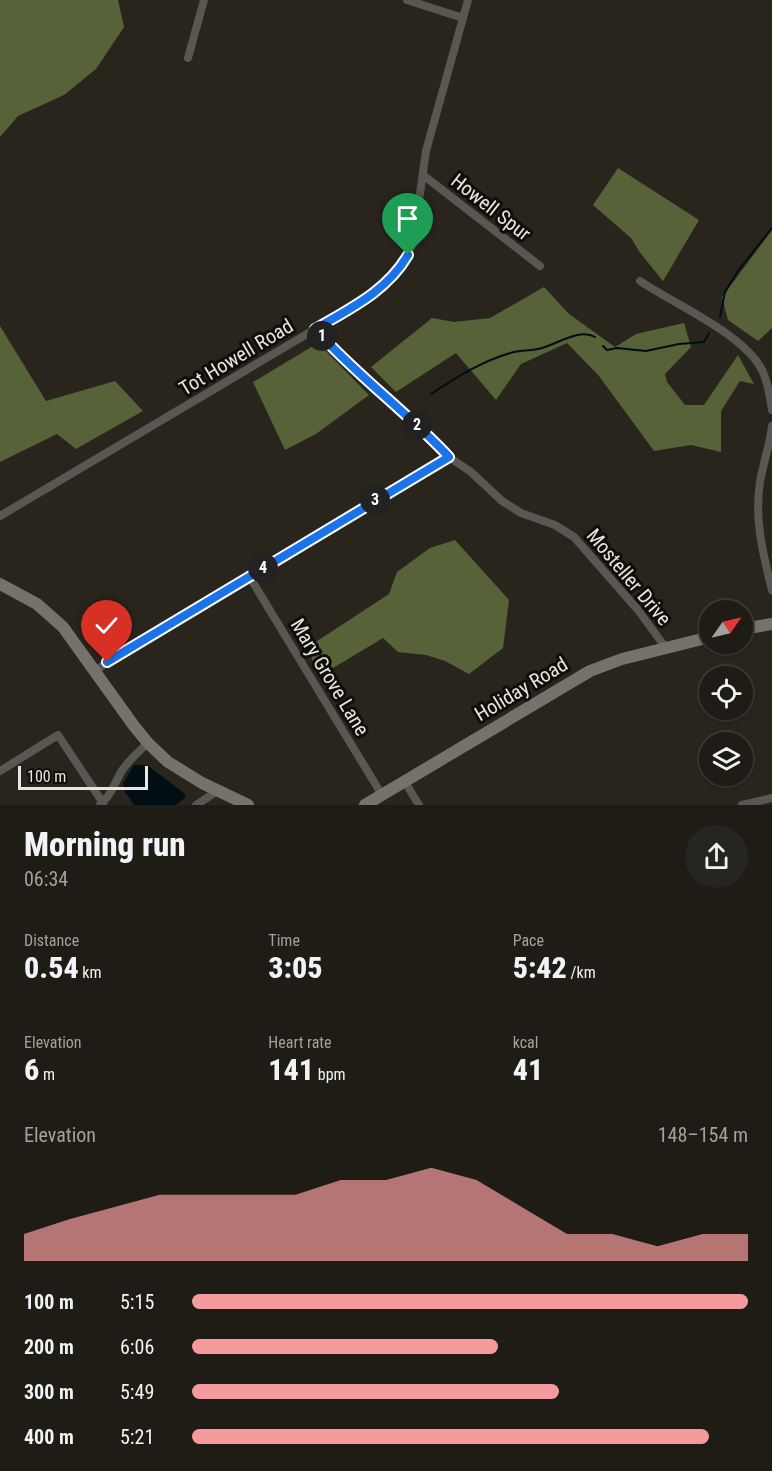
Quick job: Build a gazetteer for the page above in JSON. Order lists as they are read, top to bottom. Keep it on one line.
{"streets":{"street":["Howell Spur","Tot Howell Road","Mosteller Drive","Mary Grove Lane","Holiday Road"]},"crossings":[["Howell Spur","Tot Howell Road"],["Tot Howell Road","Mosteller Drive"],["Mosteller Drive","Holiday Road"],["Mary Grove Lane","Holiday Road"]],"scale_bar":"100 m","north":"top right","page":{"pins":["1","2","3","4"],"scale":"100 m","heading":["Morning run","06:34"],"stats":[["Distance","0.54 km"],["Time","3:05"],["Pace","5:42 /km"],["Elevation","6 m"],["Heart rate","141 bpm"],["kcal","41"]],"chart":["Elevation","148–154 m"],"list":[{"name":"100 m","note":"5:15"},{"name":"200 m","note":"6:06"},{"name":"300 m","note":"5:49"},{"name":"400 m","note":"5:21"}]}}
